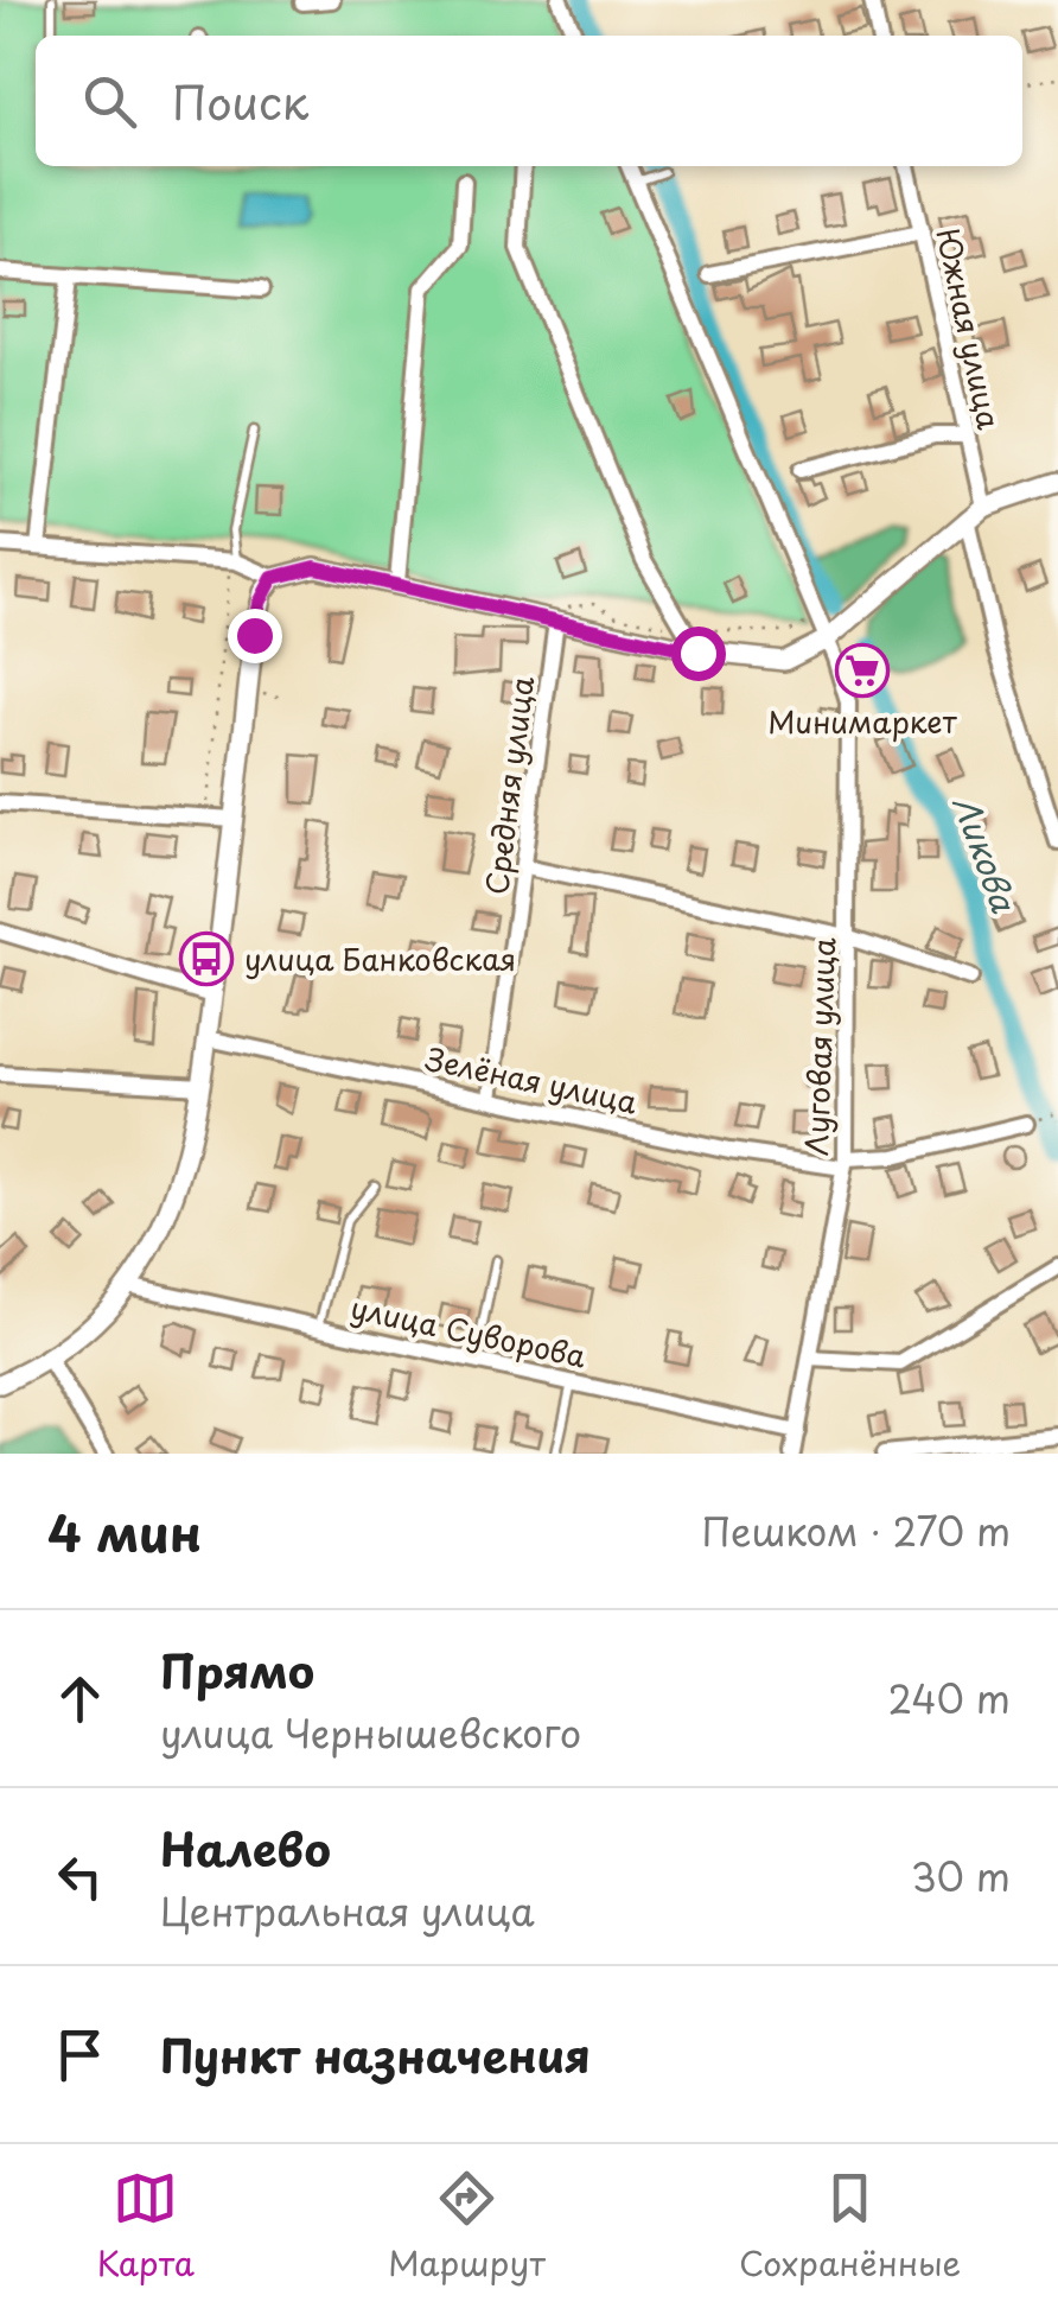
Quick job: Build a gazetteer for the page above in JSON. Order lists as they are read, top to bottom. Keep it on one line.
{"streets":{"street":["Южная улица","Средняя улица","Луговая улица","Зелёная улица","улица Суворова"]},"crossings":[["Средняя улица","Зелёная улица"],["Луговая улица","Зелёная улица"],["Луговая улица","улица Суворова"]],"water":["Ликова"],"places":{"supermarket":["Минимаркет"],"bus stop":["улица Банковская"]},"page":{"search":"Поиск","heading":["4 мин","Пешком · 270 m"],"list":[["Прямо","улица Чернышевского","240 m"],["Налево","Центральная улица","30 m"],"Пункт назначения"],"nav":["Карта","Маршрут","Сохранённые"]}}
